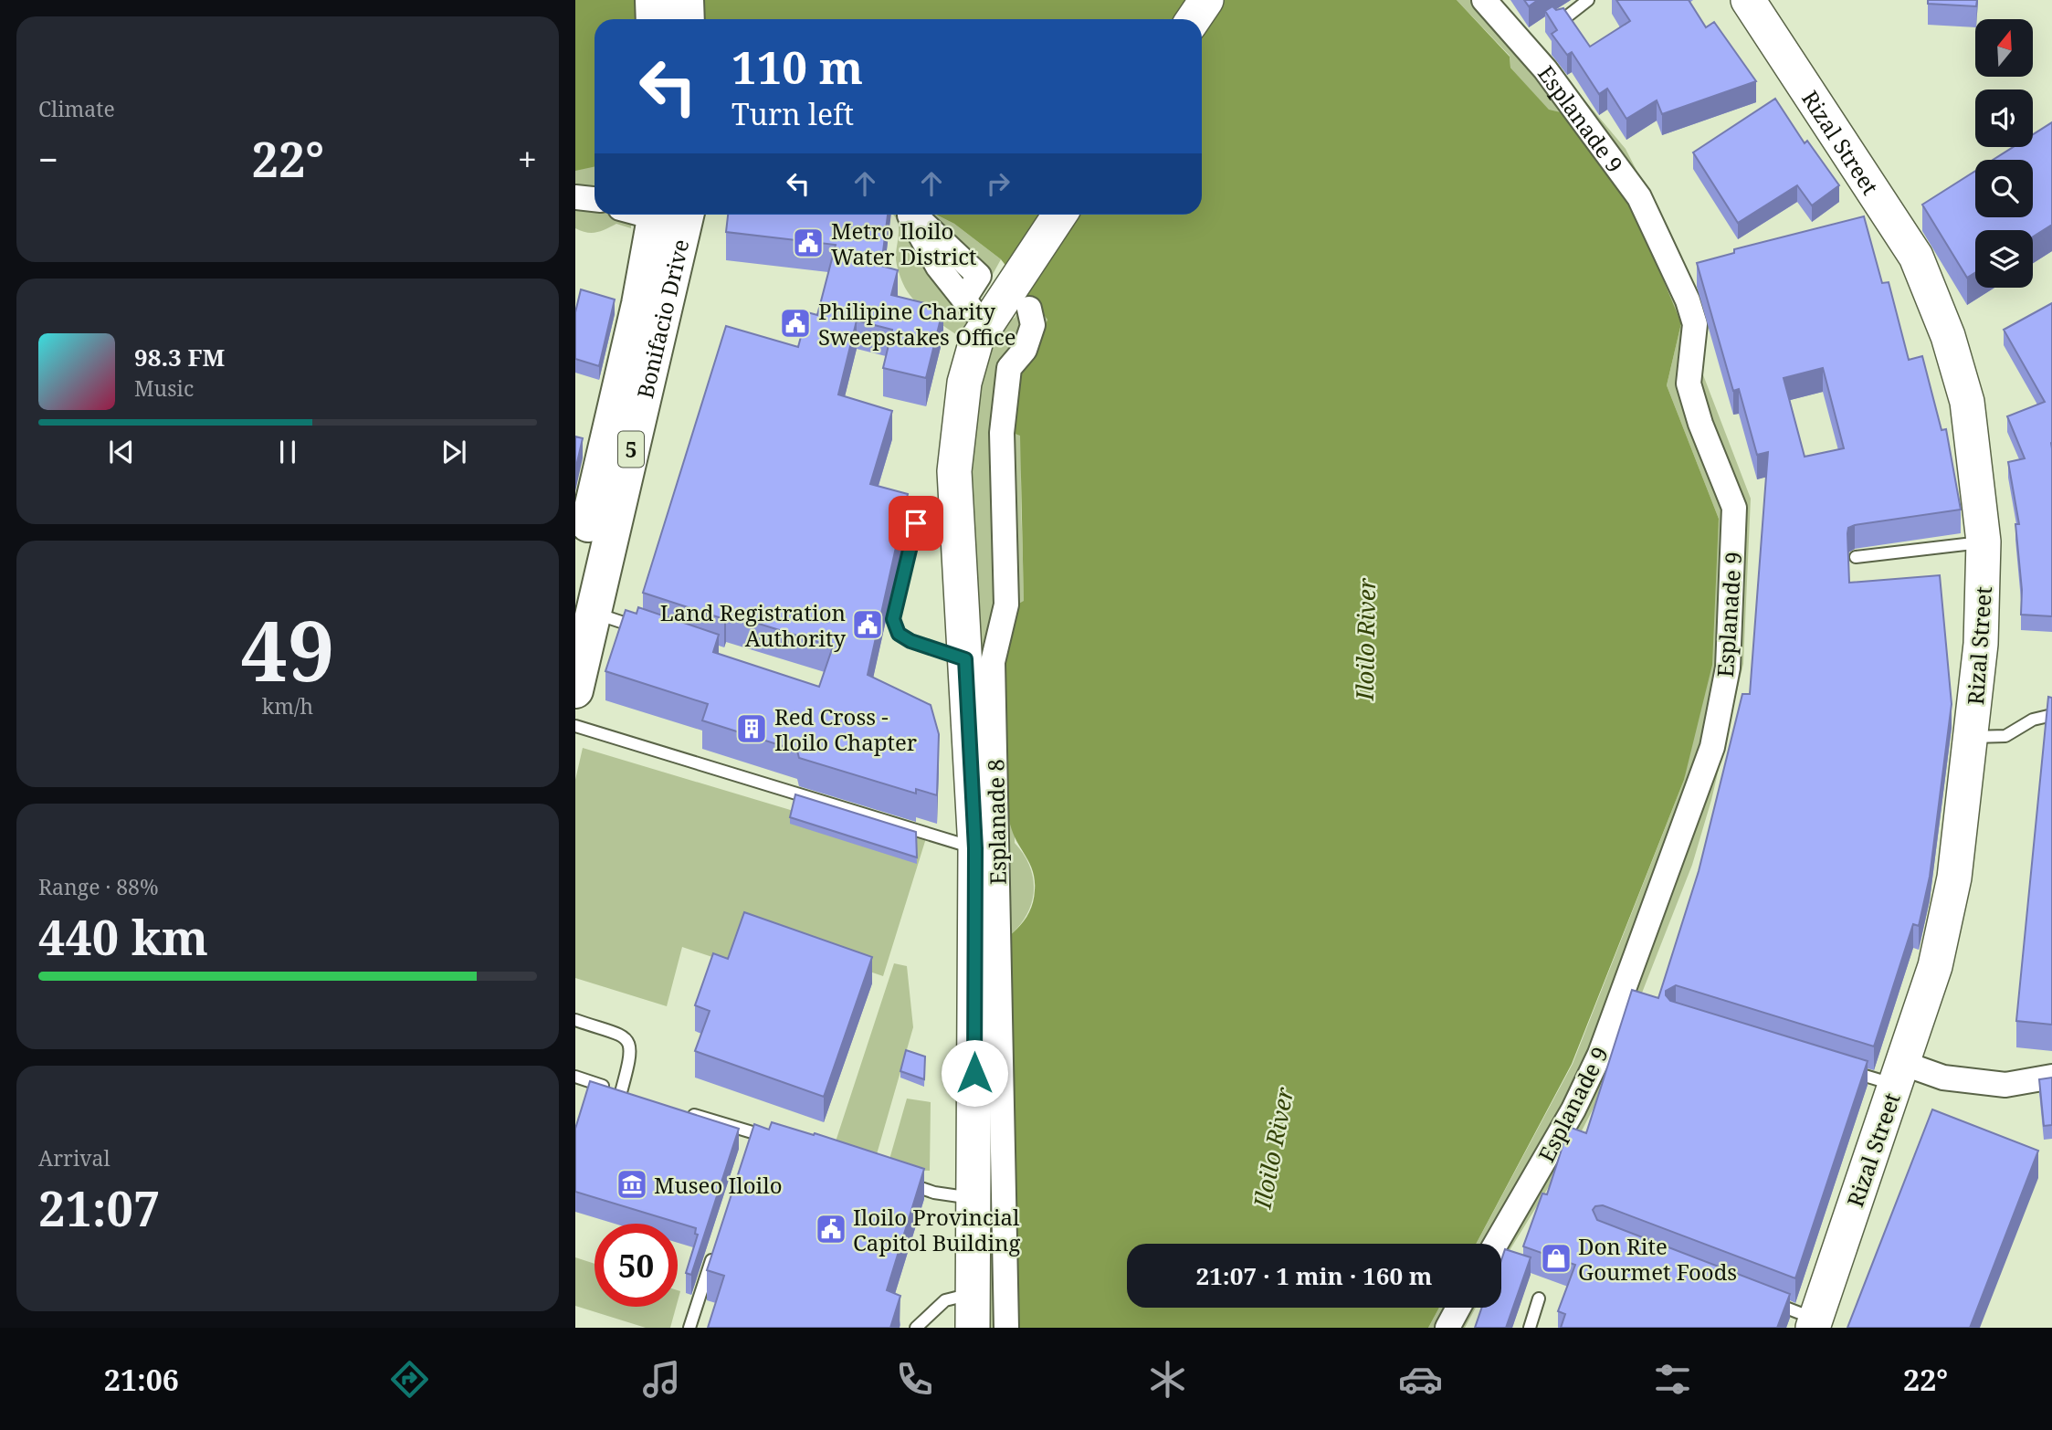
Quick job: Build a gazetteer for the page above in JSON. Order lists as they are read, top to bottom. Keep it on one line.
{"streets":{"main road":["Rizal Street","Bonifacio Drive","5"],"street":["Esplanade 9","Esplanade 8"]},"water":["Iloilo River"],"places":{"public building":["Metro Iloilo Water District","Philipine Charity Sweepstakes Office","Land Registration Authority","Iloilo Provincial Capitol Building"],"building":["Red Cross - Iloilo Chapter"],"museum":["Museo Iloilo"],"shop":["Don Rite Gourmet Foods"]},"north":"top","page":{"tile":["Climate",["49","km/h"],["Range · 88%","440 km"],["Arrival","21:07"]],"turn":["110 m","Turn left"],"heat":["−","22°","+"],"song":["98.3 FM","Music"],"limit":"50","trip":"21:07 · 1 min · 160 m","tabs":["21:06","22°"]}}
